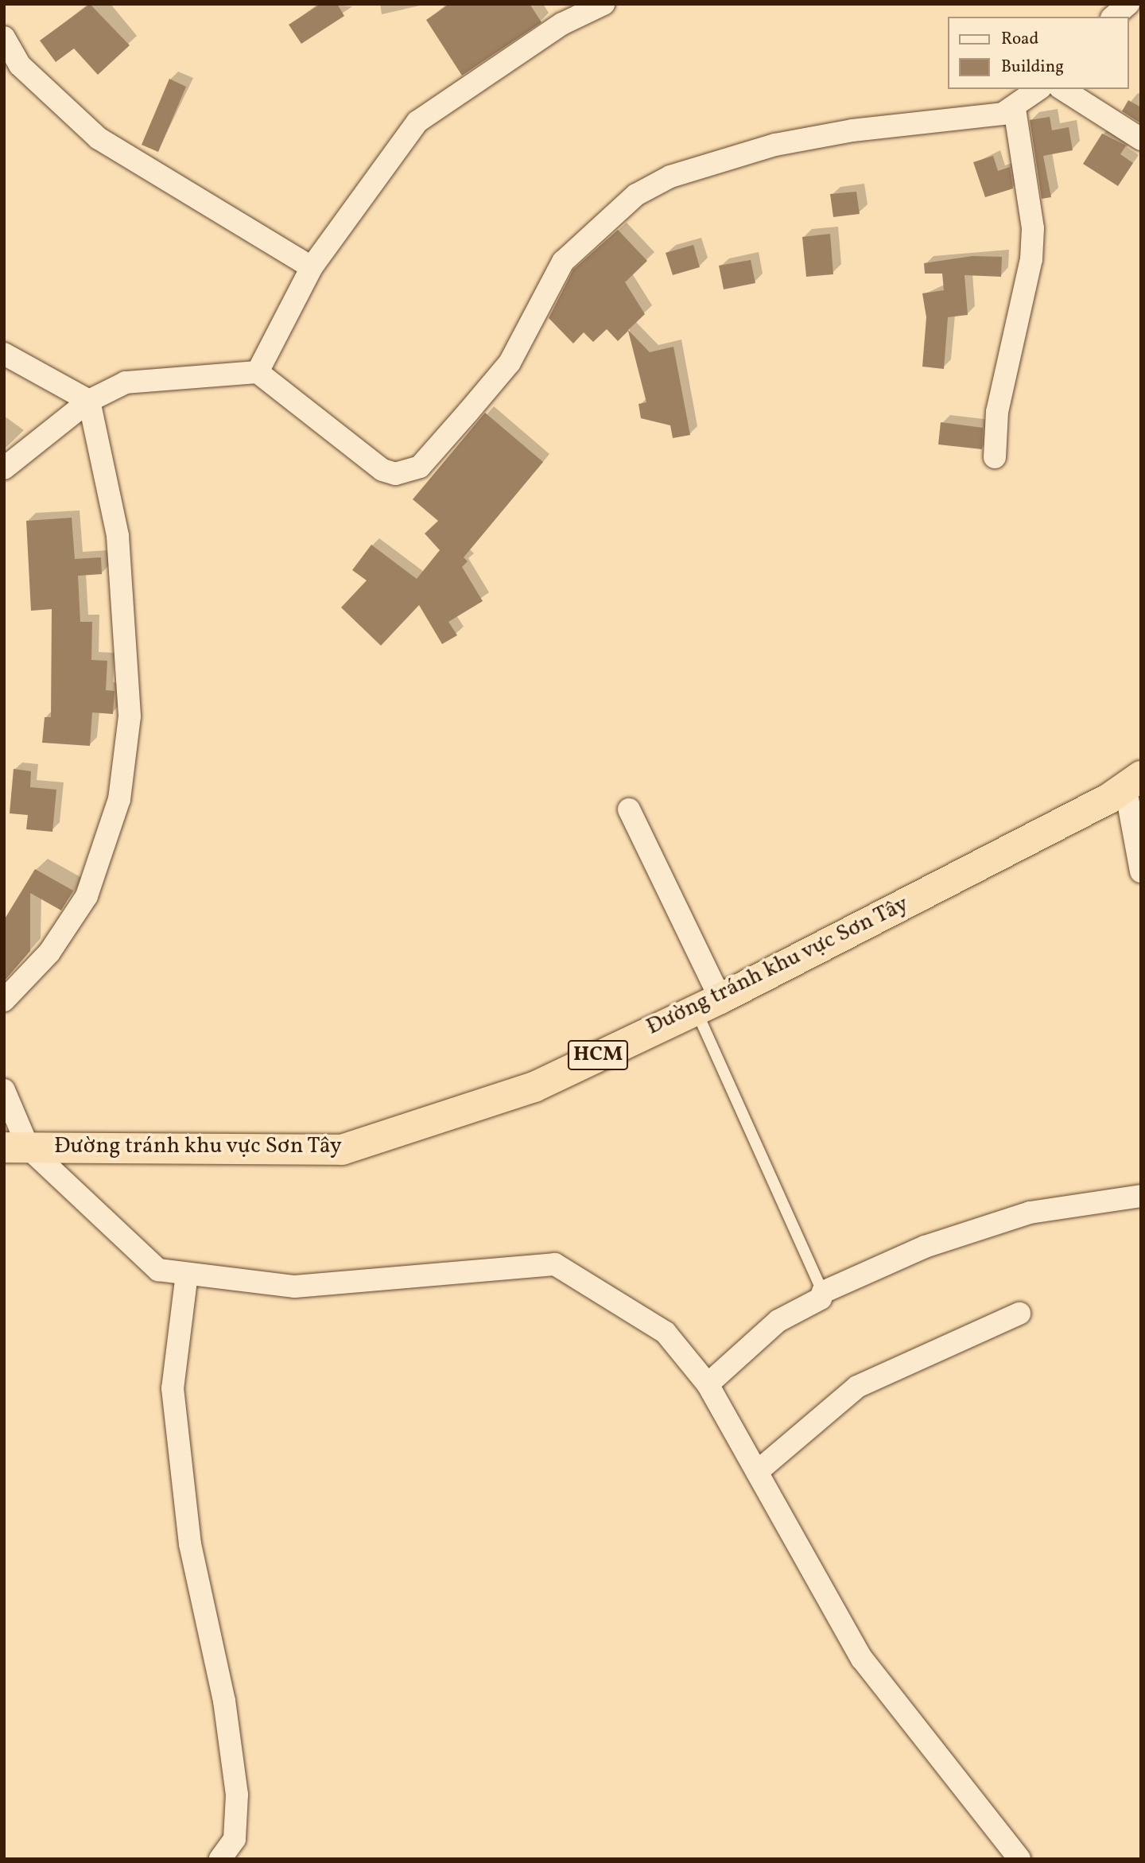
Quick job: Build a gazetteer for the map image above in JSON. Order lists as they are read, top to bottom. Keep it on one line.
{"streets":{"highway":["Đường tránh khu vực Sơn Tây","HCM"]},"legend":["Road","Building"]}
